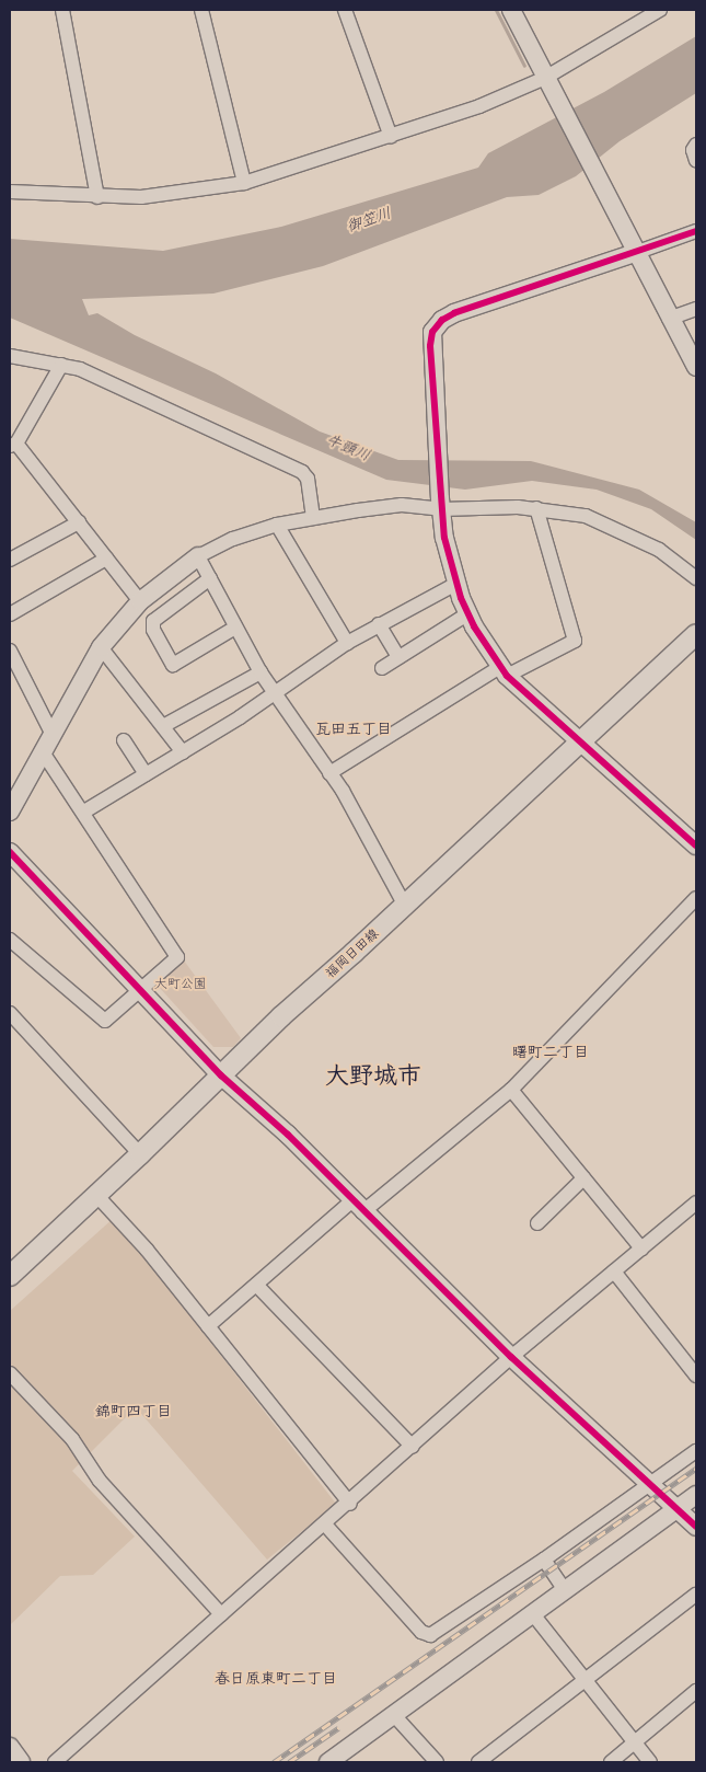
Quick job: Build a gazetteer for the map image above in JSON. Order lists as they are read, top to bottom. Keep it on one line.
{"streets":{"main road":["福岡日田線"]},"districts":["瓦田五丁目","曙町二丁目","大野城市","錦町四丁目","春日原東町二丁目"],"water":["御笠川","牛頸川"],"parks":["大町公園"]}
